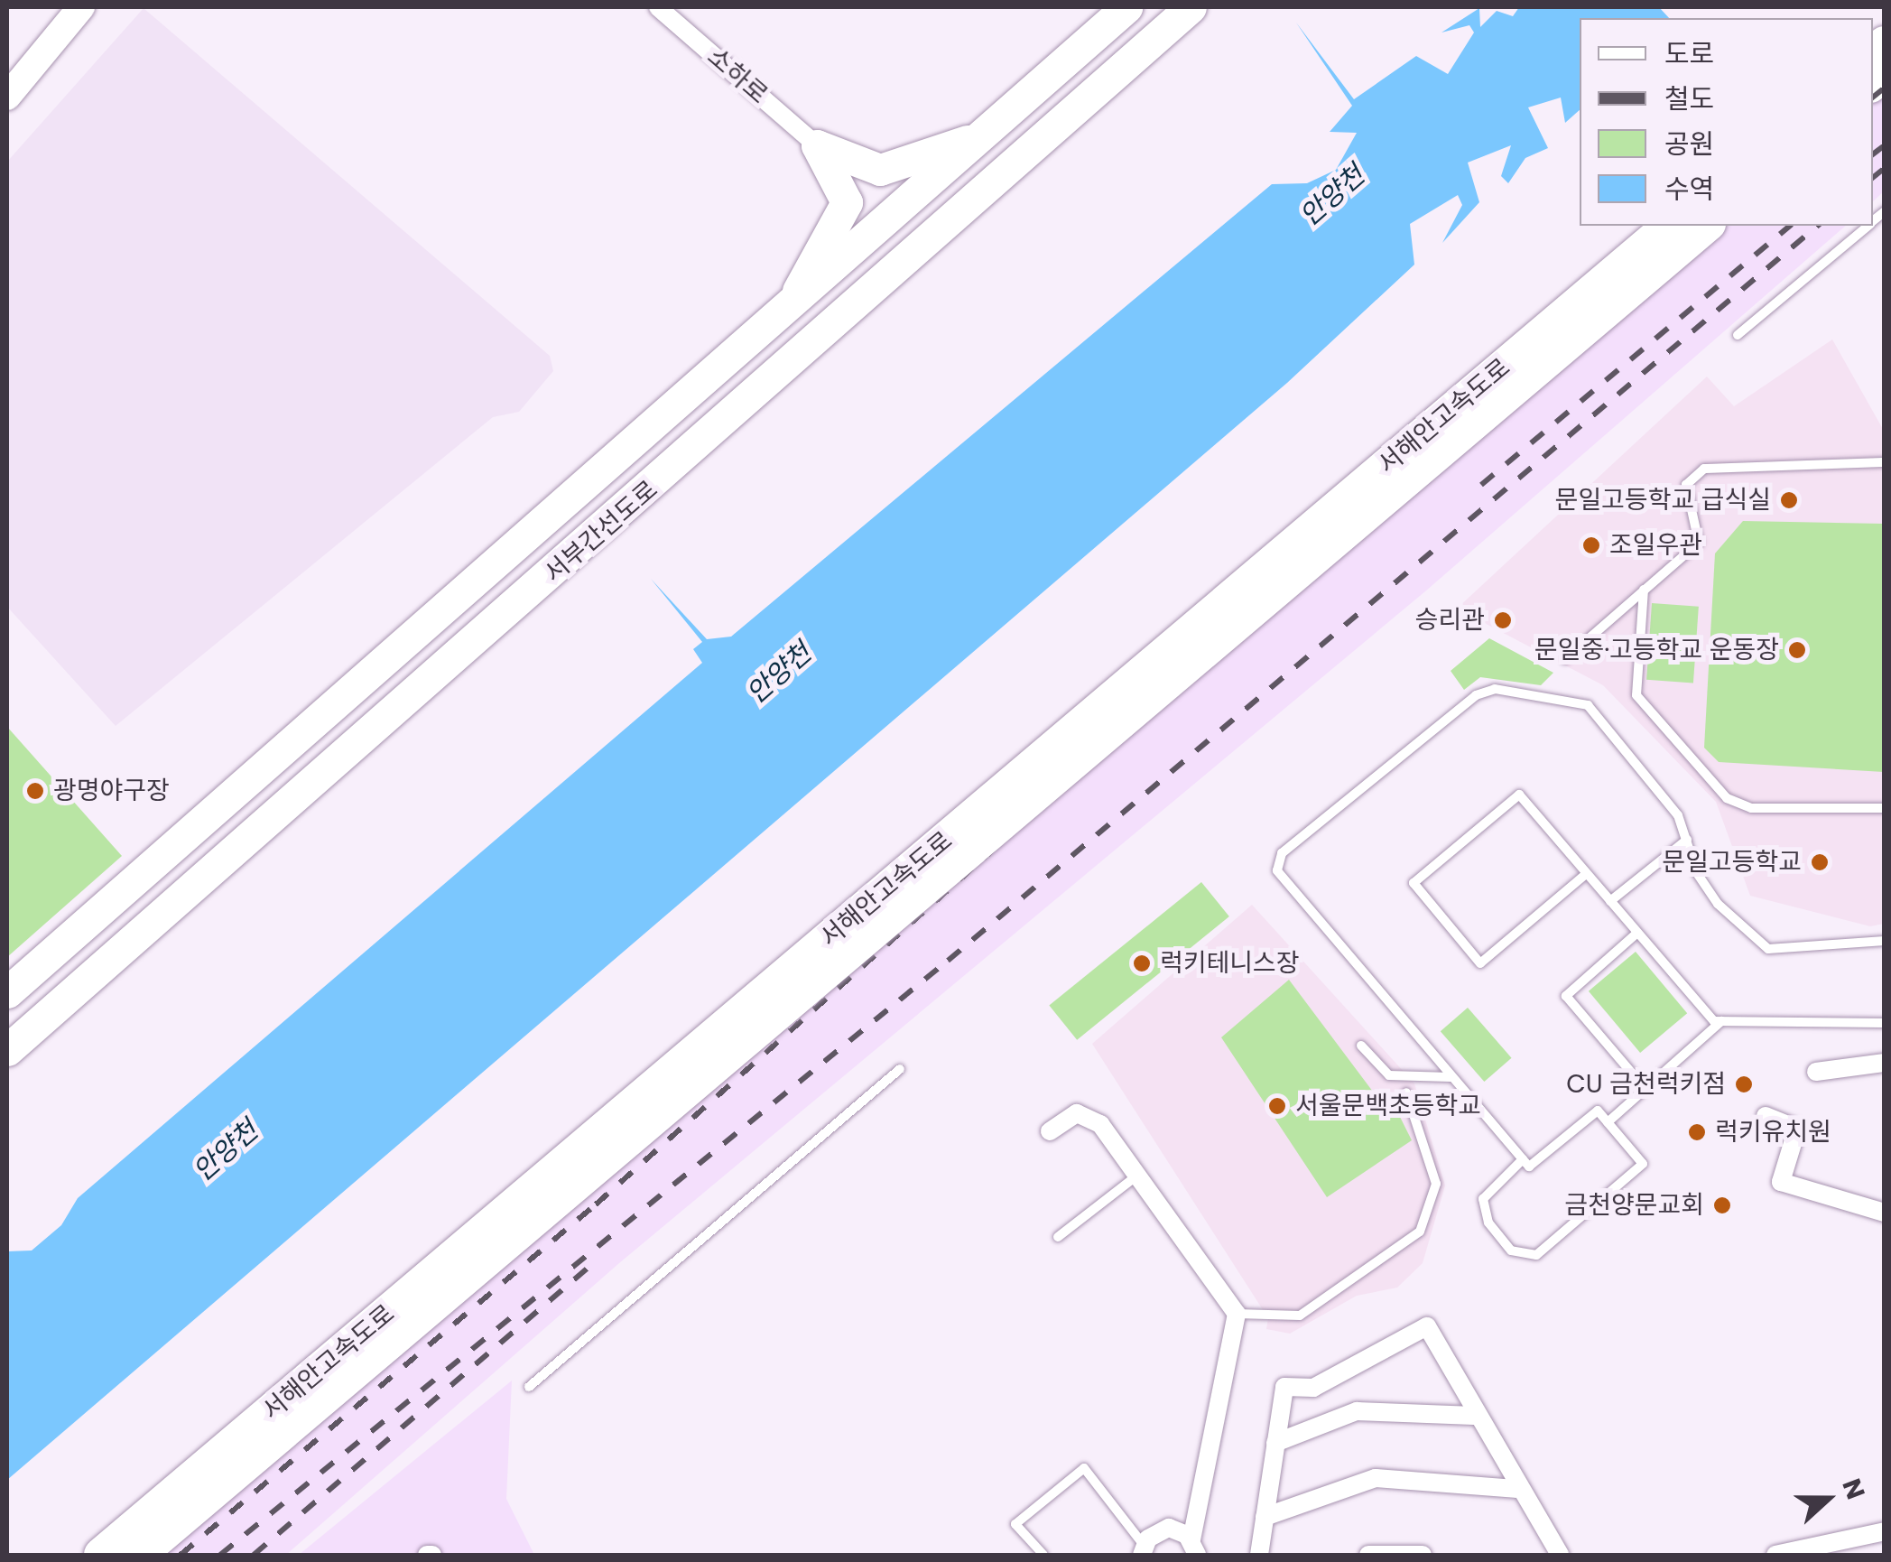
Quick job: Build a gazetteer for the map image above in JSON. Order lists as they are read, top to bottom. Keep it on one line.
{"streets":{"highway":["서해안고속도로","서부간선도로"],"street":["소하로"]},"water":["안양천"],"places":["문일고등학교 급식실","조일우관","승리관","문일중·고등학교 운동장","광명야구장","문일고등학교","럭키테니스장","CU 금천럭키점","서울문백초등학교","럭키유치원","금천양문교회"],"legend":["도로","철도","공원","수역"],"north":"right"}
